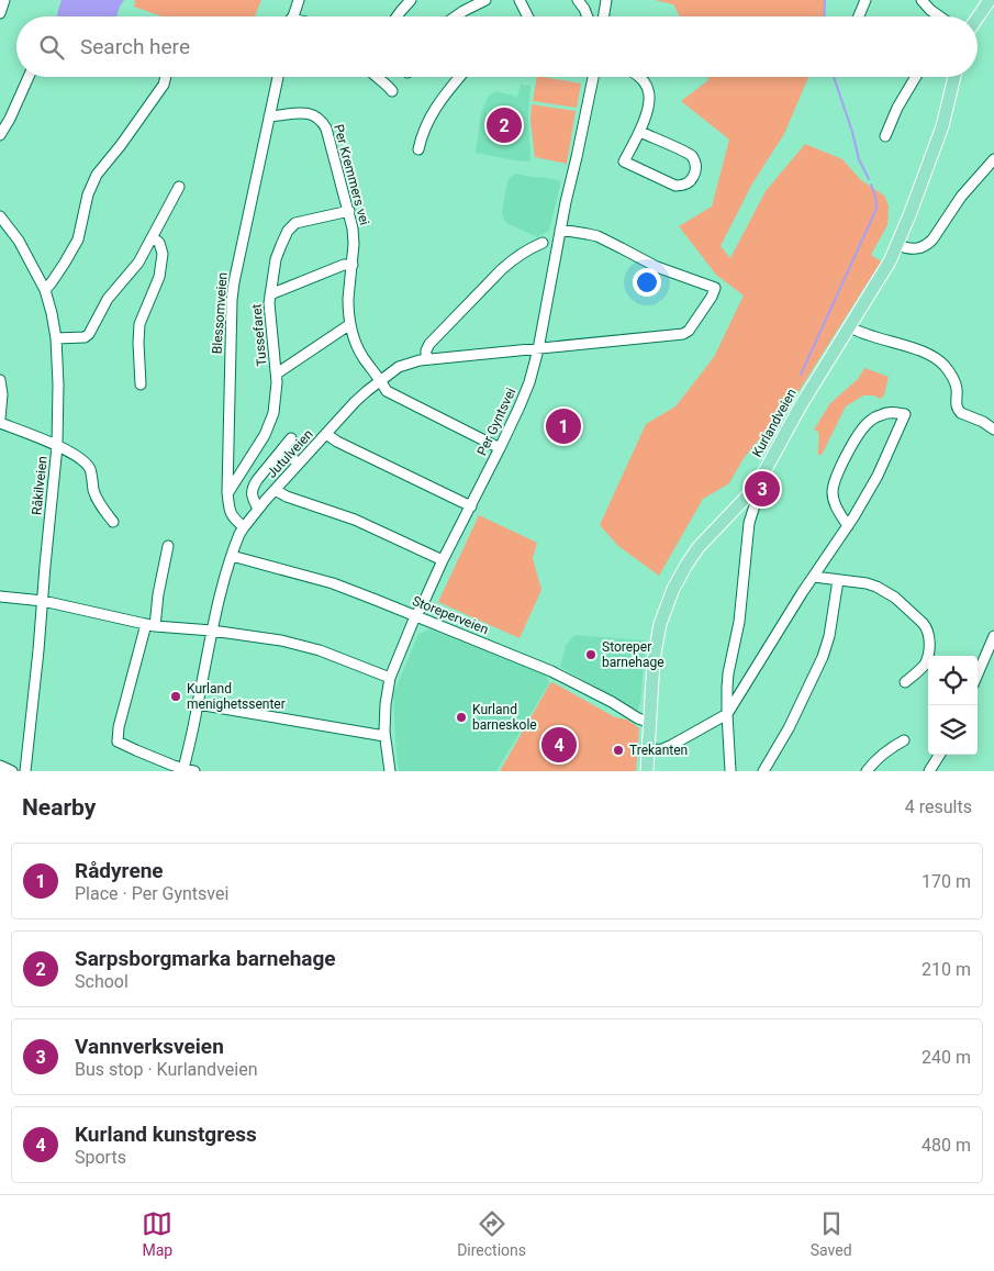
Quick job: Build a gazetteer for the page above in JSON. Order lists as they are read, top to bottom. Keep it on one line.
{"streets":{"main road":["Kurlandveien"],"street":["Per Kremmers vei","Blessomveien","Tussefaret","Per Gyntsvei","Jutulveien","Råkilveien","Storeperveien"]},"crossings":[["Per Kremmers vei","Blessomveien"],["Per Kremmers vei","Tussefaret"],["Per Kremmers vei","Per Gyntsvei"],["Per Kremmers vei","Jutulveien"],["Blessomveien","Tussefaret"],["Blessomveien","Jutulveien"],["Per Gyntsvei","Jutulveien"],["Per Gyntsvei","Storeperveien"],["Kurlandveien","Storeperveien"],["Jutulveien","Storeperveien"]],"places":["Storeper barnehage","Kurland menighetssenter","Kurland barneskole","Trekanten"],"page":{"search":"Search here","pins":["2","1","3","4"],"heading":["Nearby","4 results"],"list":[{"mark":"1","name":"Rådyrene","note":"Place · Per Gyntsvei","value":"170 m"},{"mark":"2","name":"Sarpsborgmarka barnehage","note":"School","value":"210 m"},{"mark":"3","name":"Vannverksveien","note":"Bus stop · Kurlandveien","value":"240 m"},{"mark":"4","name":"Kurland kunstgress","note":"Sports","value":"480 m"}],"nav":["Map","Directions","Saved"]}}
